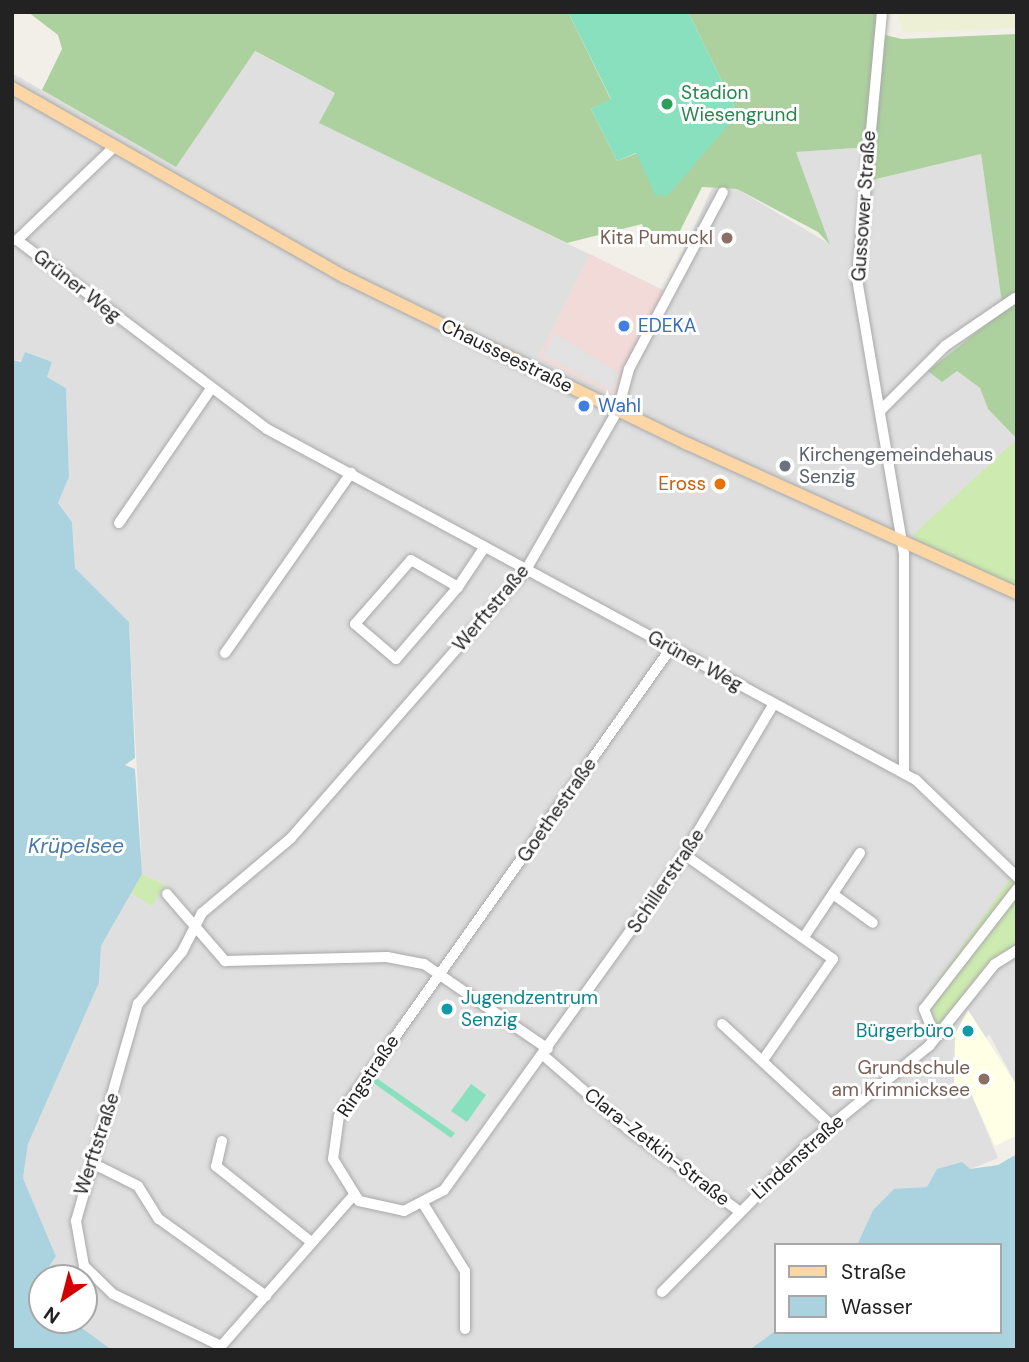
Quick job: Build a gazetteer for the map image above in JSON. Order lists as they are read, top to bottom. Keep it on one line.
{"streets":{"main road":["Chausseestraße"],"street":["Gussower Straße","Grüner Weg","Werftstraße","Goethestraße","Schillerstraße","Ringstraße","Clara-Zetkin-Straße","Lindenstraße"]},"crossings":[["Gussower Straße","Grüner Weg"],["Gussower Straße","Chausseestraße"],["Grüner Weg","Chausseestraße"],["Grüner Weg","Werftstraße"],["Grüner Weg","Goethestraße"],["Grüner Weg","Schillerstraße"],["Chausseestraße","Werftstraße"],["Goethestraße","Ringstraße"],["Goethestraße","Clara-Zetkin-Straße"],["Schillerstraße","Clara-Zetkin-Straße"],["Ringstraße","Clara-Zetkin-Straße"],["Clara-Zetkin-Straße","Lindenstraße"]],"water":["Krüpelsee"],"places":["Stadion Wiesengrund","Kita Pumuckl","EDEKA","Wahl","Kirchengemeindehaus Senzig","Eross","Jugendzentrum Senzig","Bürgerbüro","Grundschule am Krimnicksee"],"legend":["Straße","Wasser"],"north":"bottom left"}
